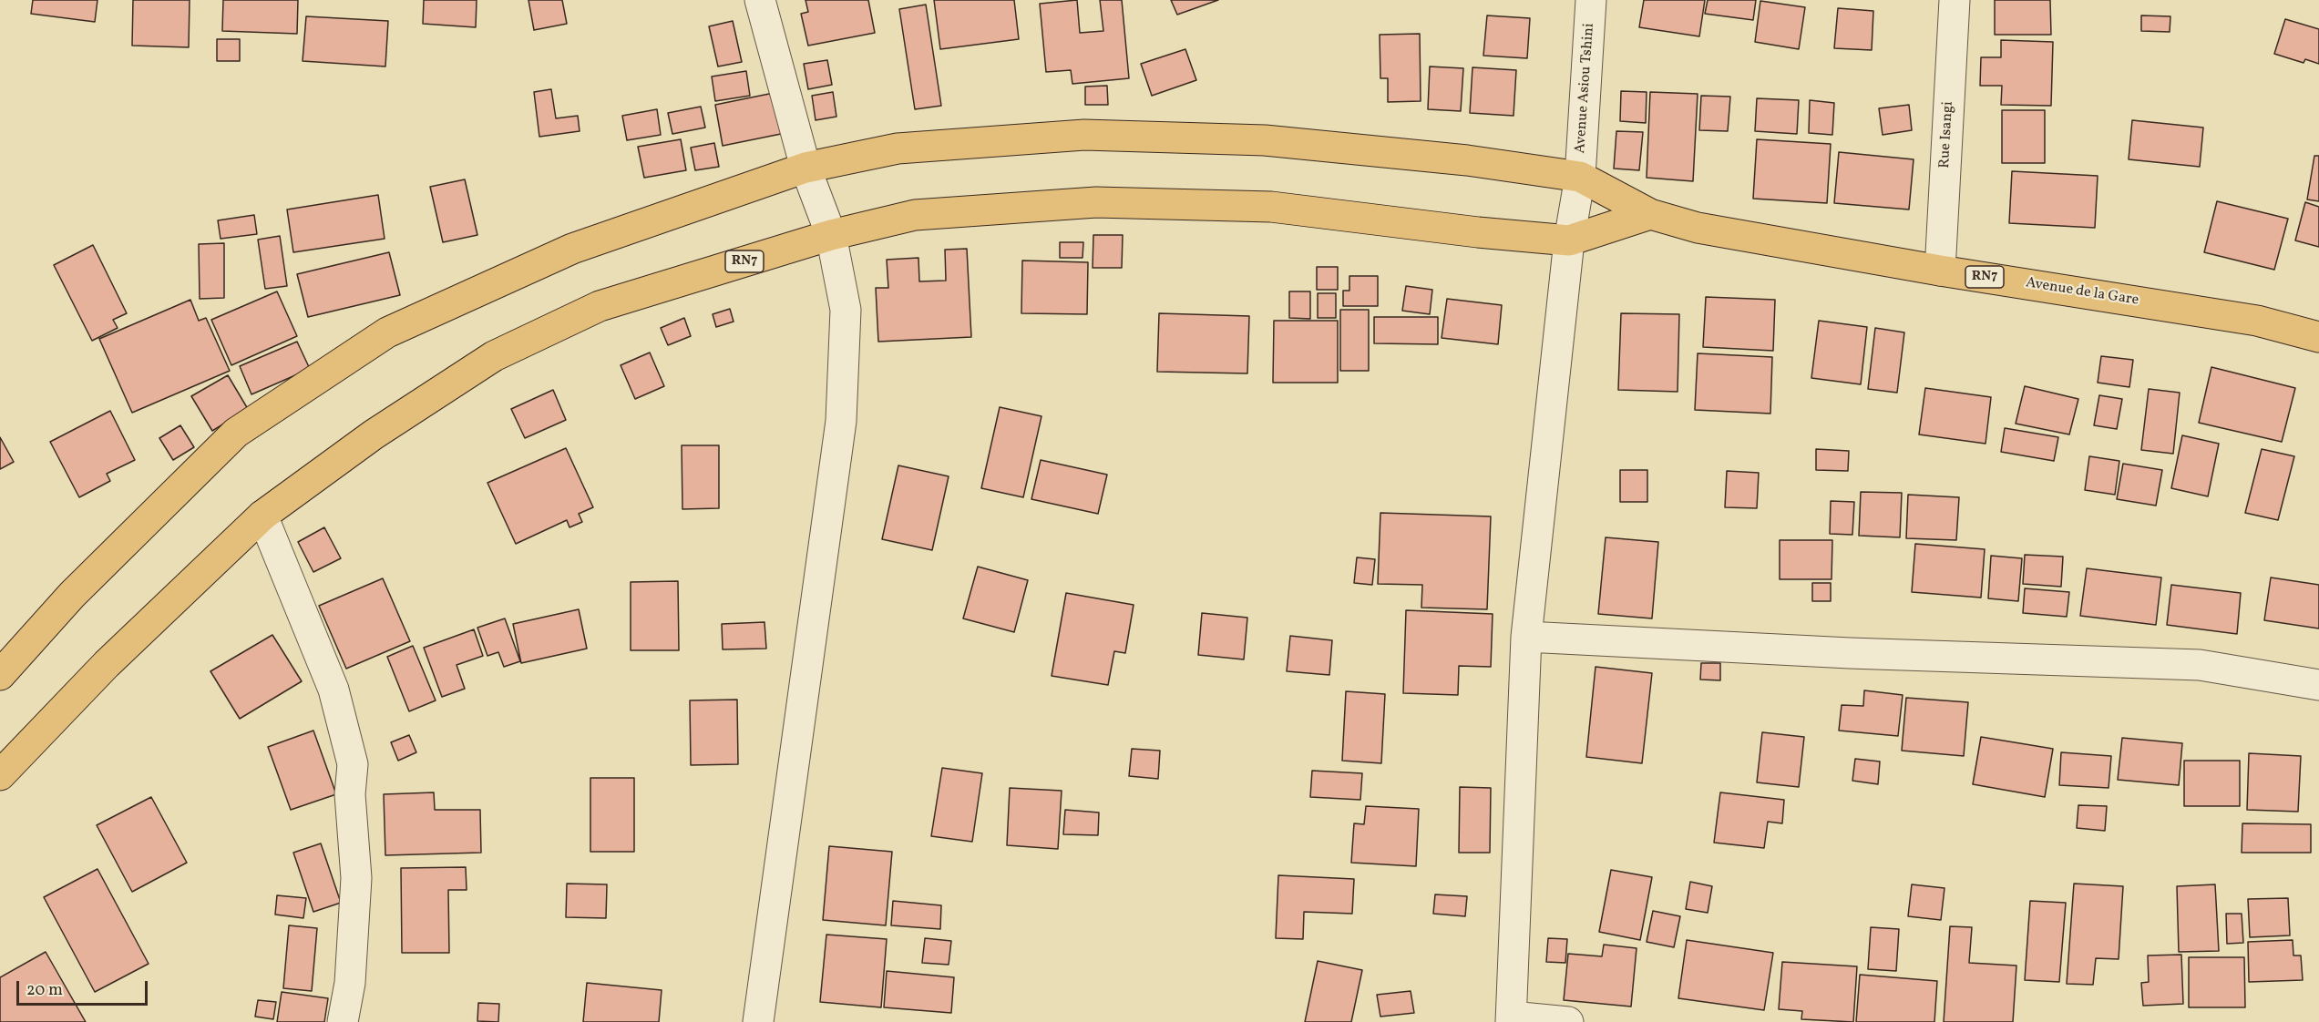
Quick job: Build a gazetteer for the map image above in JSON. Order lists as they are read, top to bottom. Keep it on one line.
{"streets":{"main road":["RN7","Avenue de la Gare"],"street":["Avenue Asiou Tshini","Rue Isangi"]},"crossings":[["Avenue Asiou Tshini","RN7"],["Rue Isangi","Avenue de la Gare"],["RN7","Avenue de la Gare"]],"scale_bar":"20 m"}
